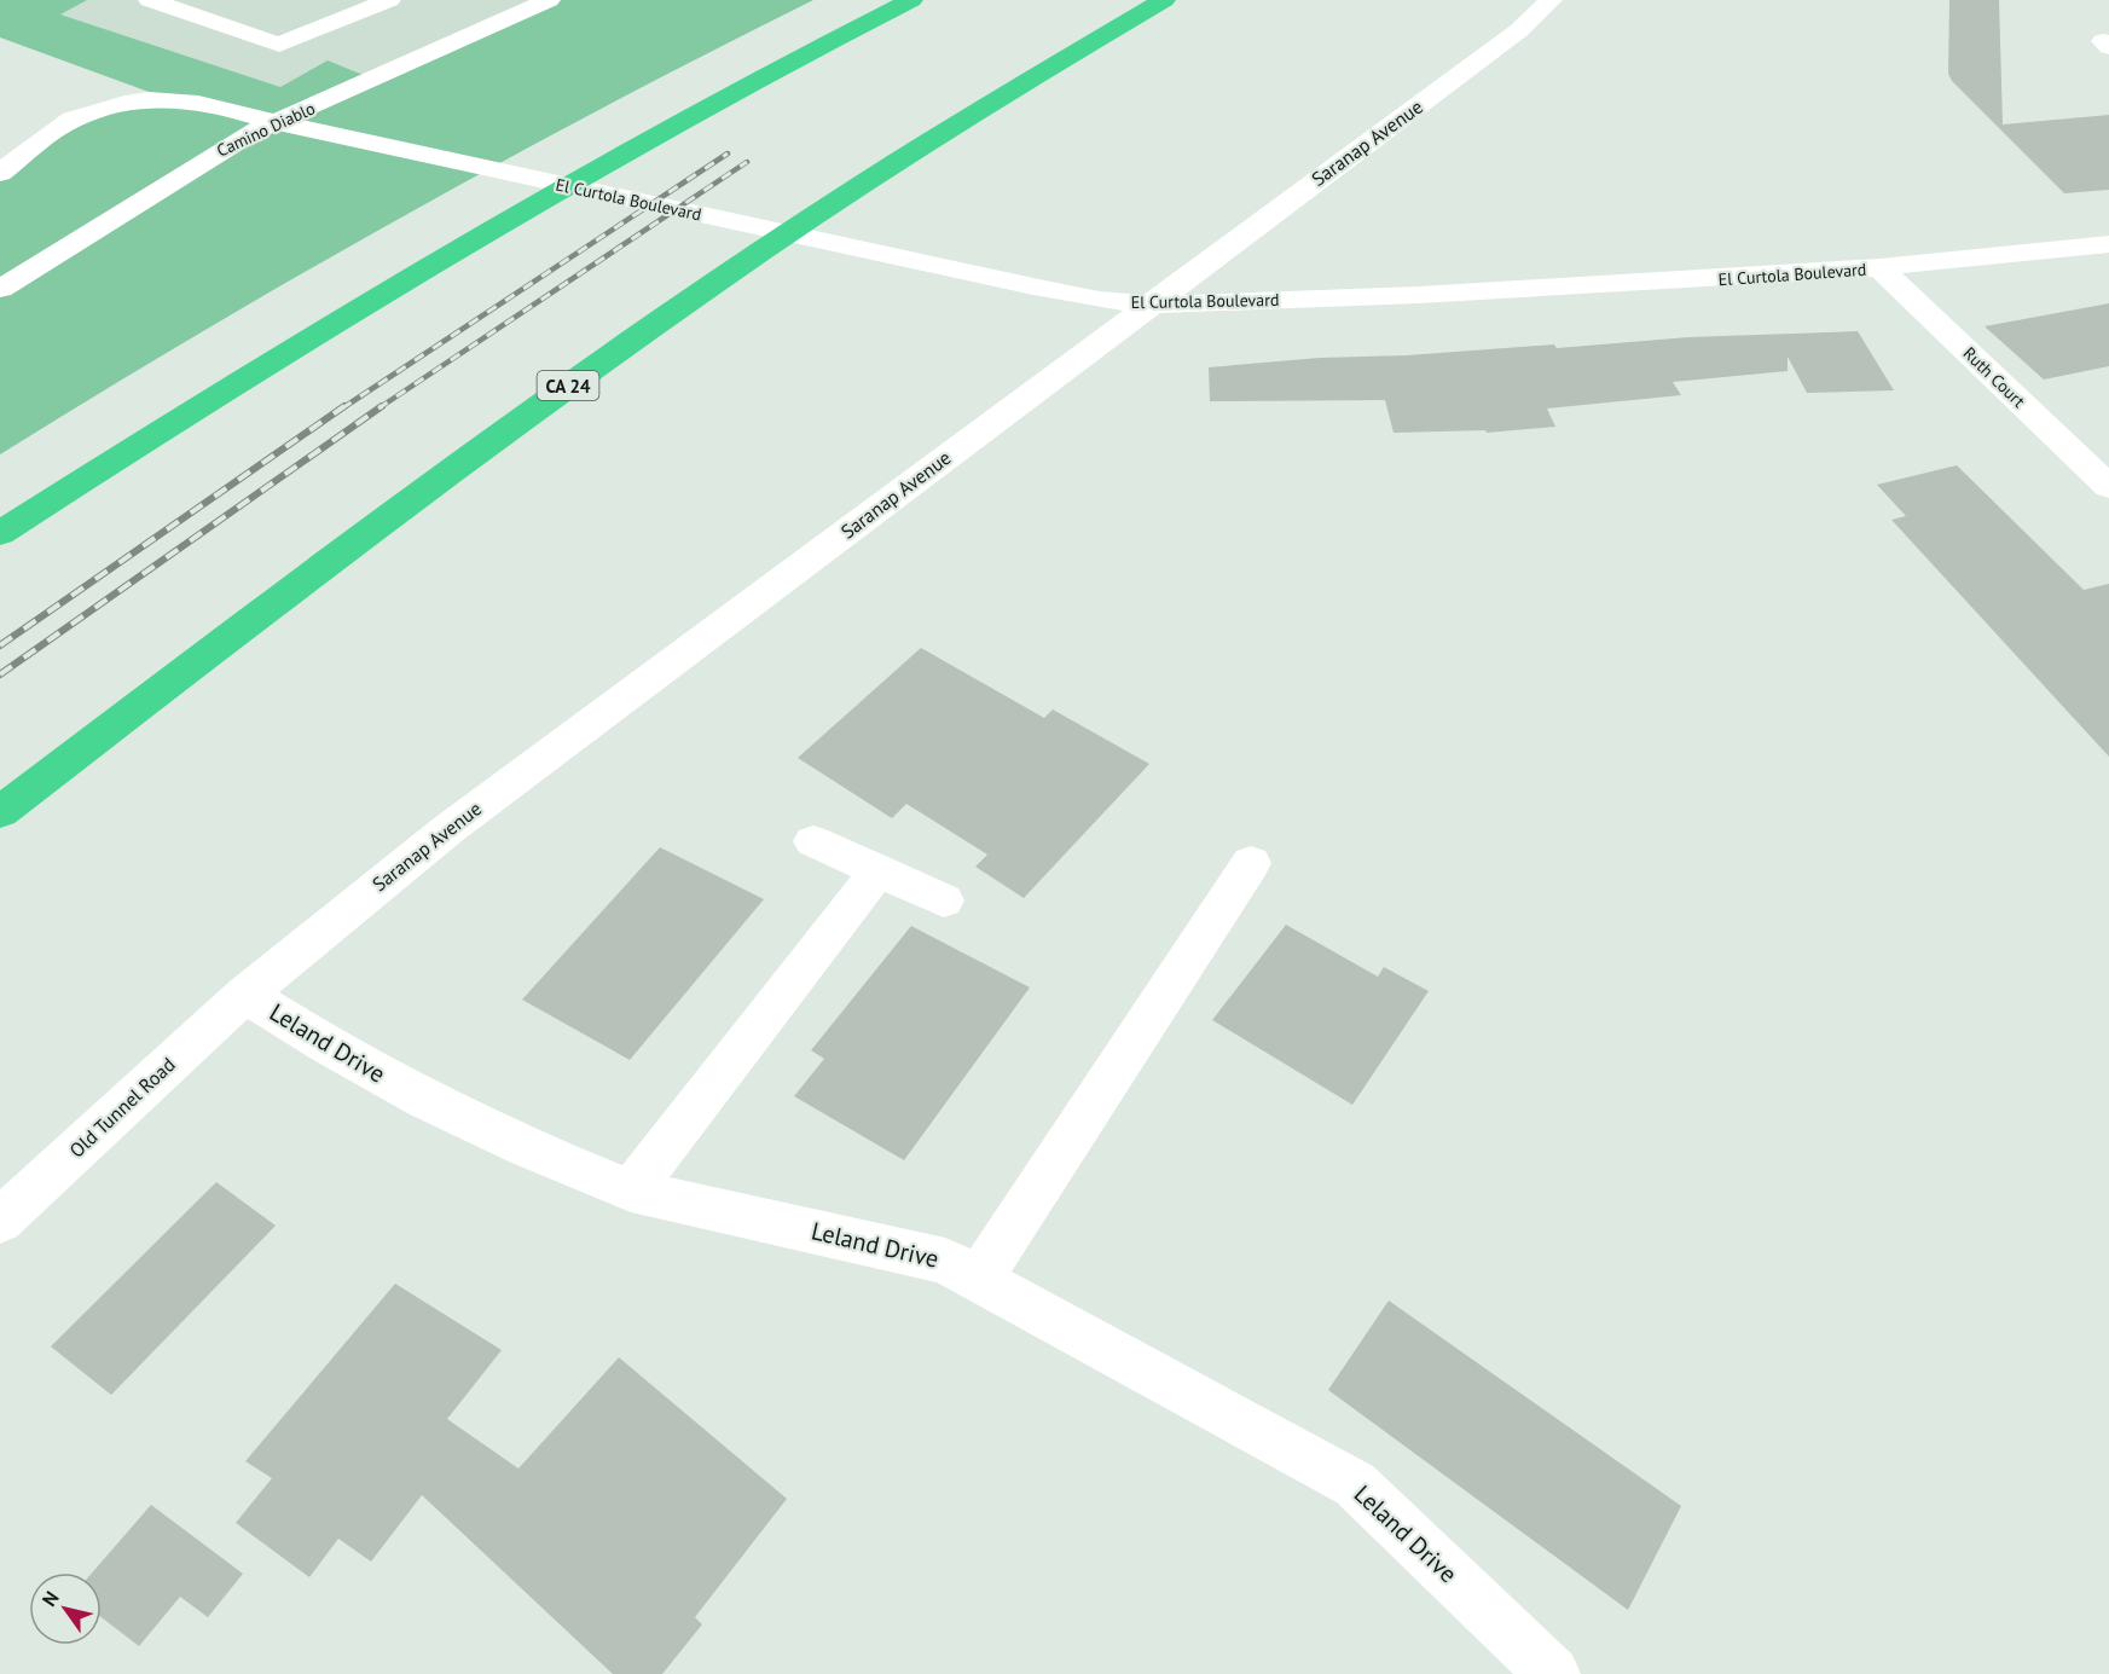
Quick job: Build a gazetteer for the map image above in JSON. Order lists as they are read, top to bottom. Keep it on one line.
{"streets":{"highway":["CA 24"],"street":["Camino Diablo","Saranap Avenue","El Curtola Boulevard","Ruth Court","Leland Drive","Old Tunnel Road"]},"crossings":[["Camino Diablo","El Curtola Boulevard"],["Saranap Avenue","El Curtola Boulevard"],["Saranap Avenue","Leland Drive"],["Saranap Avenue","Old Tunnel Road"],["El Curtola Boulevard","Ruth Court"],["Leland Drive","Old Tunnel Road"]],"north":"top left"}
